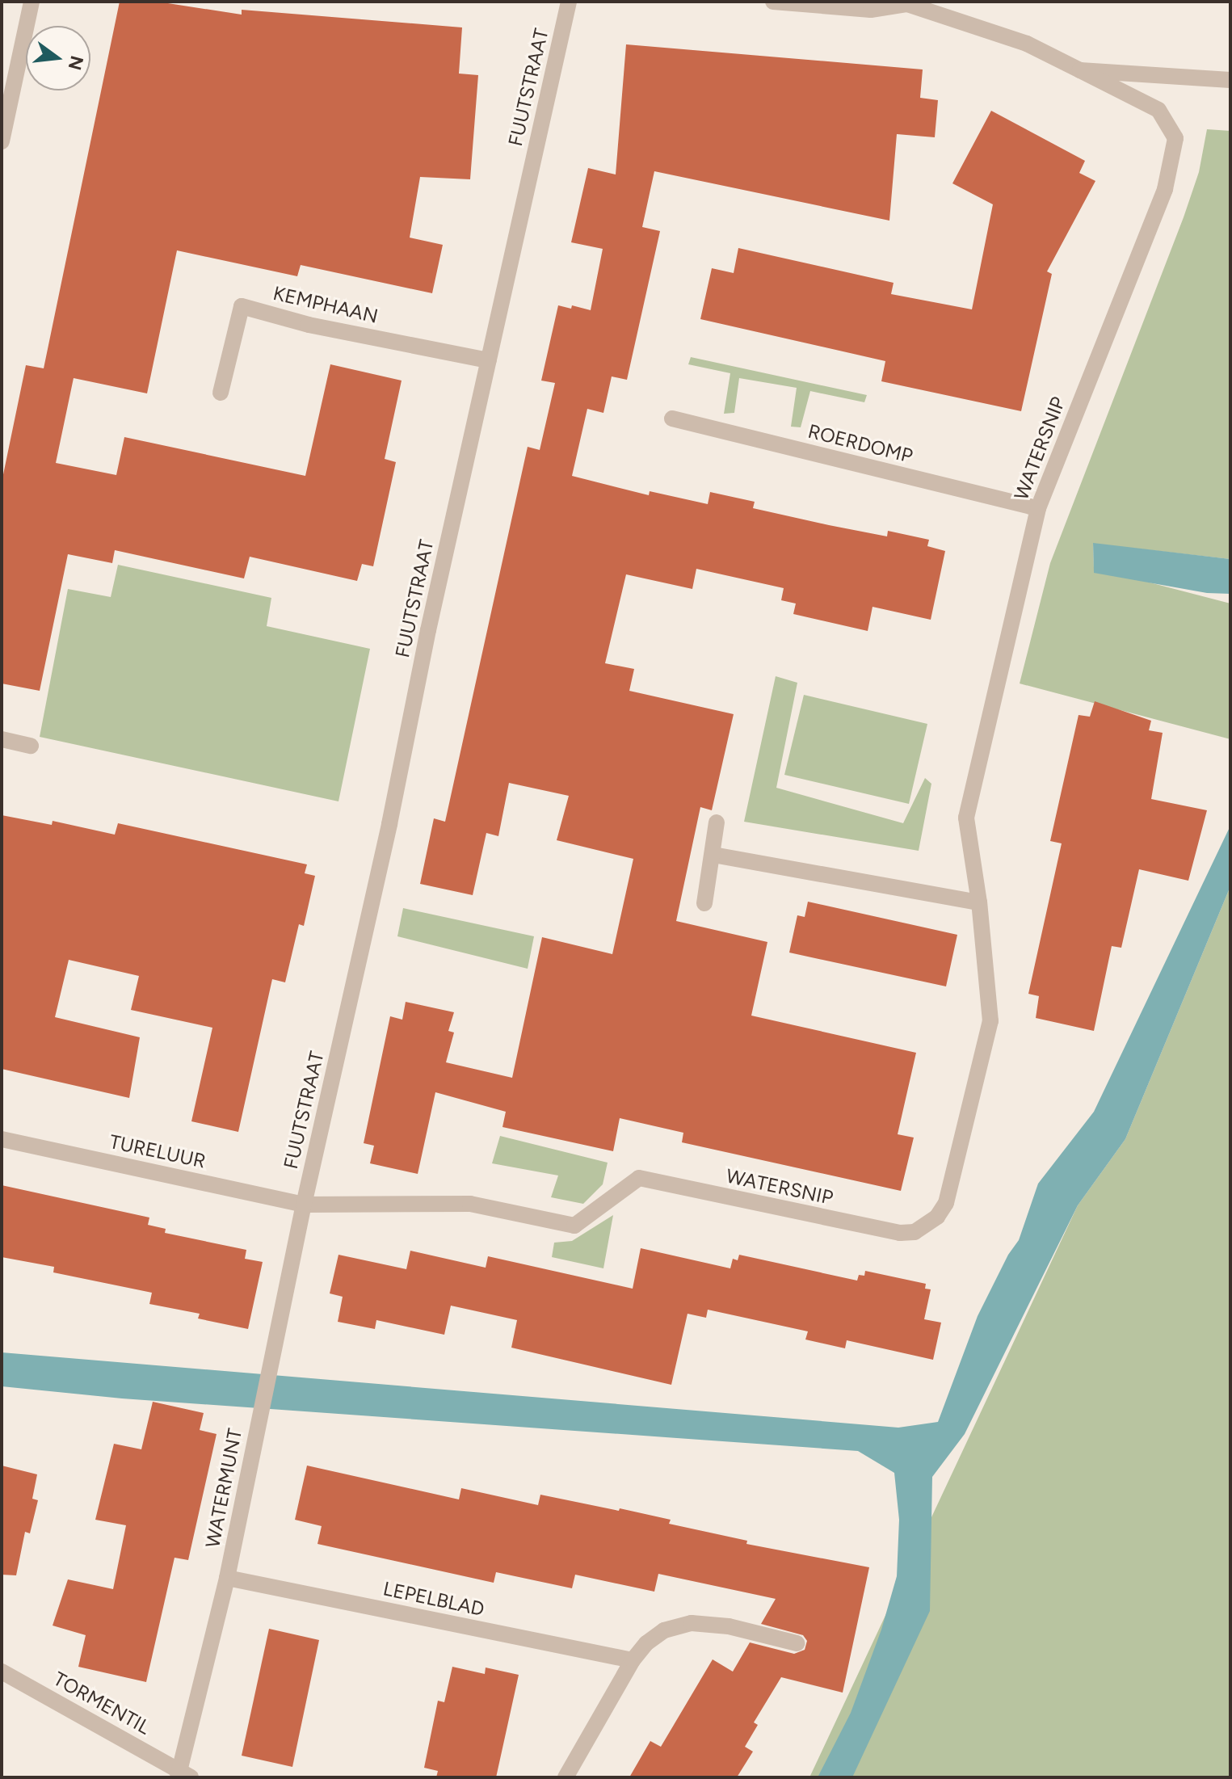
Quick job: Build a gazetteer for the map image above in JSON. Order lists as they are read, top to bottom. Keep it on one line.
{"streets":{"street":["FUUTSTRAAT","KEMPHAAN","ROERDOMP","WATERSNIP","TURELUUR","WATERMUNT","LEPELBLAD","TORMENTIL"]},"crossings":[["FUUTSTRAAT","KEMPHAAN"],["FUUTSTRAAT","WATERSNIP"],["FUUTSTRAAT","TURELUUR"],["FUUTSTRAAT","WATERMUNT"],["ROERDOMP","WATERSNIP"],["WATERSNIP","TURELUUR"],["WATERSNIP","WATERMUNT"],["TURELUUR","WATERMUNT"],["WATERMUNT","LEPELBLAD"],["WATERMUNT","TORMENTIL"]],"north":"right"}
